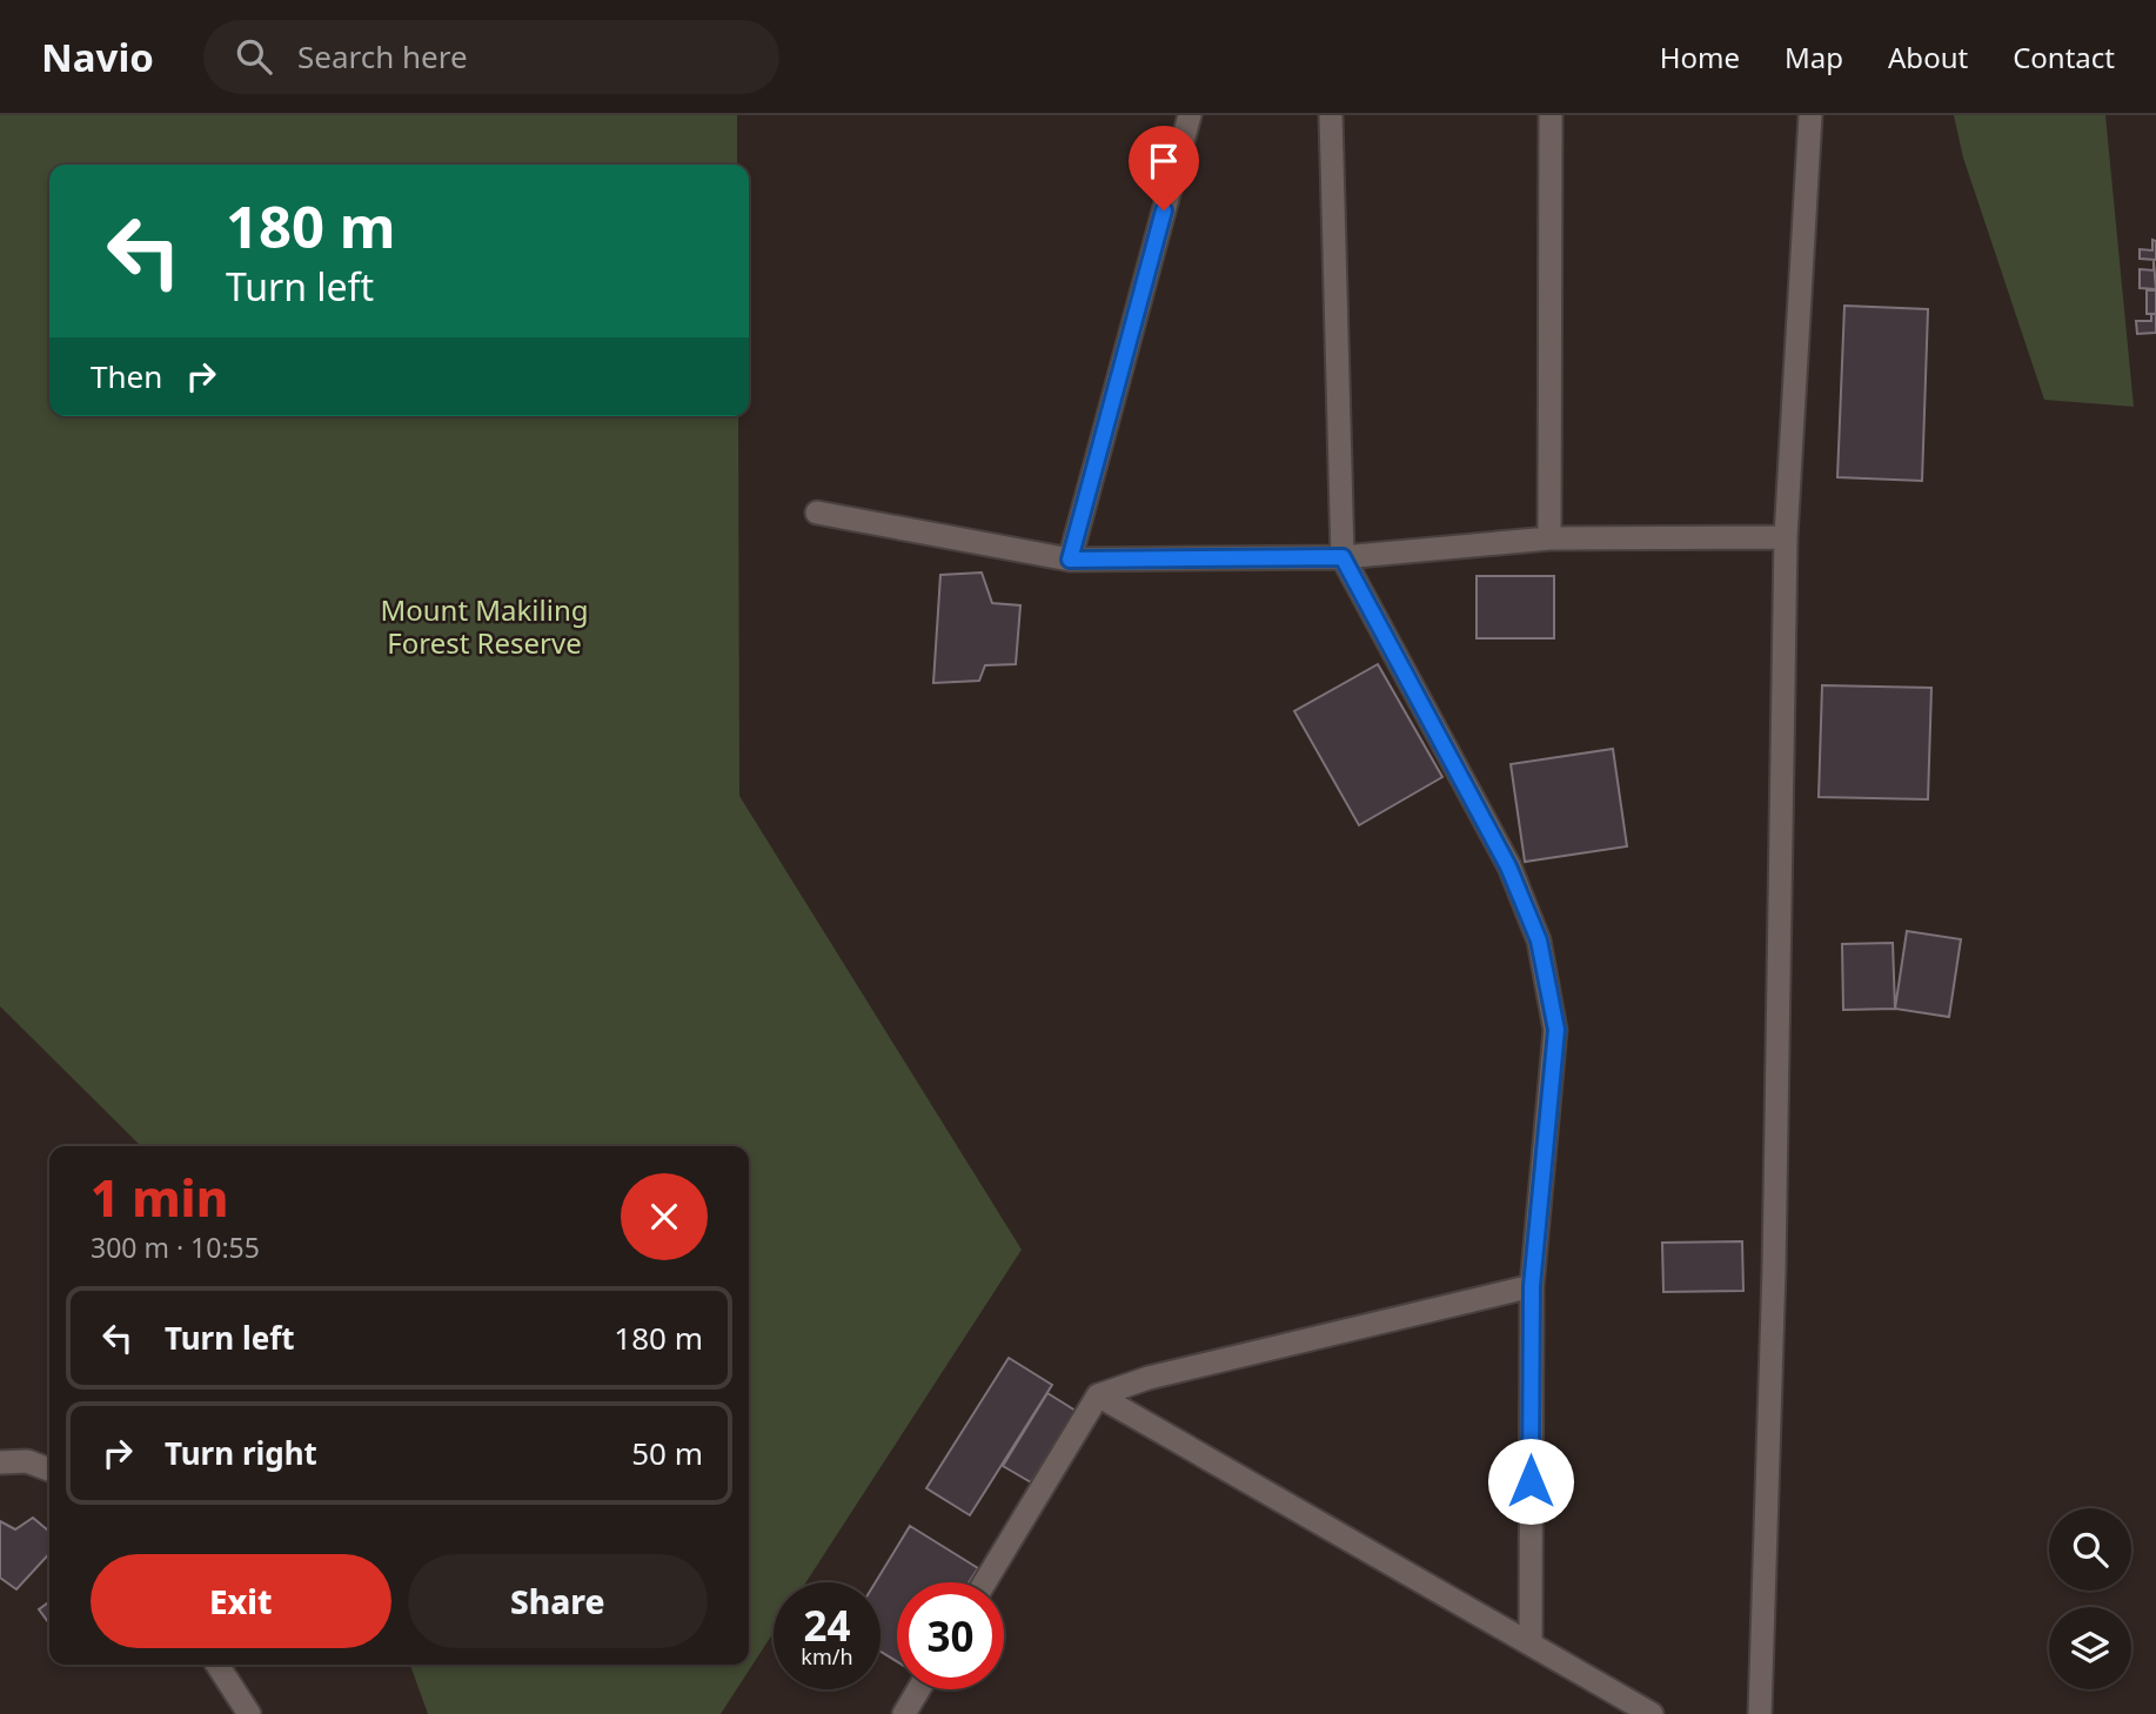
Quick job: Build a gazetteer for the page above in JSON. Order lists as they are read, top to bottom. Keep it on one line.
{"parks":["Mount Makiling Forest Reserve"],"page":{"header":"Navio","search":"Search here","nav":["Home","Map","About","Contact"],"turn":["180 m","Turn left"],"then":"Then","heading":["1 min","300 m · 10:55"],"list":[{"name":"Turn left","value":"180 m"},{"name":"Turn right","value":"50 m"}],"buttons":["Exit","Share"],"speed":"24 km/h","limit":"30"}}
